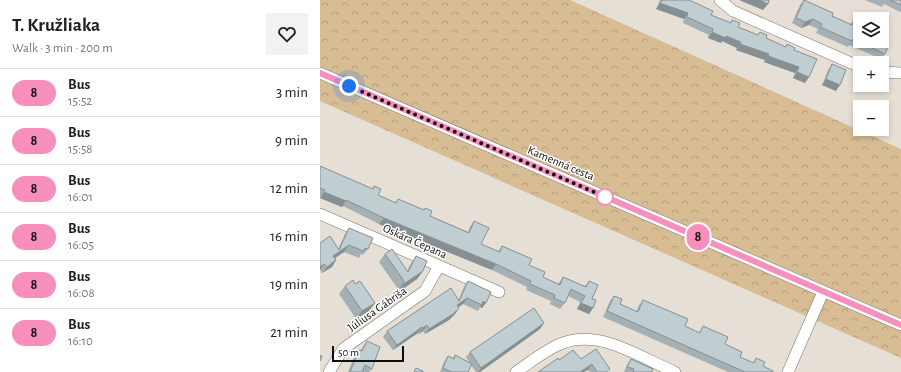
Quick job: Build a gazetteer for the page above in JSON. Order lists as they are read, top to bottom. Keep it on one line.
{"streets":{"street":["Kamenná cesta","Oskára Čepana","Júliusa Gábriša"]},"crossings":[["Oskára Čepana","Júliusa Gábriša"]],"lines":["bus line 8"],"scale_bar":"50 m","page":{"heading":["T. Kružliaka","Walk · 3 min · 200 m"],"on_map":"8","map_buttons":["+","−"],"list":[{"mark":"8","name":"Bus","note":"15:52","value":"3 min"},{"mark":"8","name":"Bus","note":"15:58","value":"9 min"},{"mark":"8","name":"Bus","note":"16:01","value":"12 min"},{"mark":"8","name":"Bus","note":"16:05","value":"16 min"},{"mark":"8","name":"Bus","note":"16:08","value":"19 min"},{"mark":"8","name":"Bus","note":"16:10","value":"21 min"}],"scale":"50 m"}}
